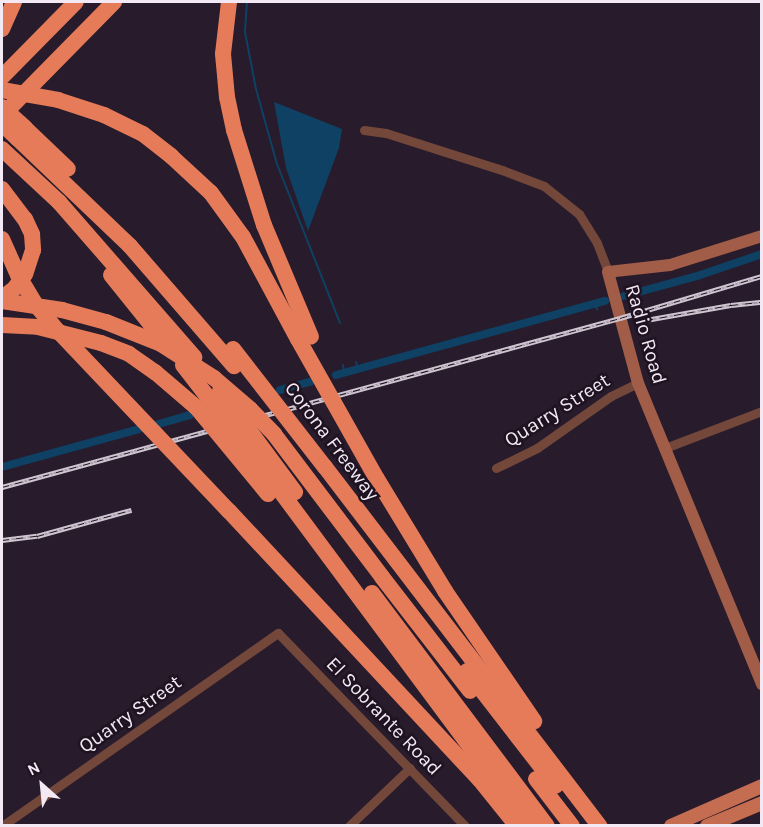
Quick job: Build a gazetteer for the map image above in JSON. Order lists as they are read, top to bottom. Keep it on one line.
{"streets":{"highway":["Corona Freeway"],"street":["Radio Road","Quarry Street","El Sobrante Road"]},"crossings":[["Radio Road","Quarry Street"],["Quarry Street","El Sobrante Road"]],"north":"top left"}
